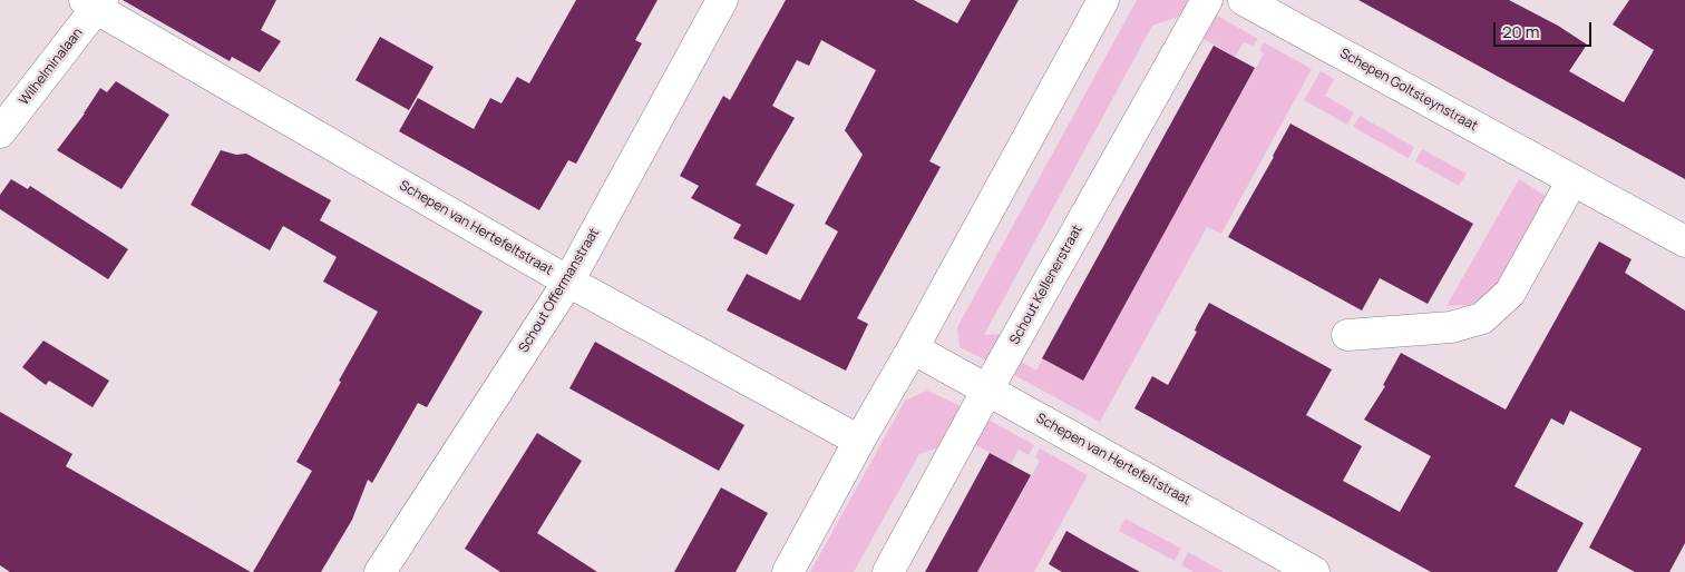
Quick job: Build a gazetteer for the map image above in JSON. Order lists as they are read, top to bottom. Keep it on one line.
{"streets":{"street":["Wilhelminalaan","Schepen Goltsteynstraat","Schepen van Hertefeltstraat","Schout Kellenerstraat","Schout Offermanstraat"]},"crossings":[["Wilhelminalaan","Schepen van Hertefeltstraat"],["Schepen van Hertefeltstraat","Schout Kellenerstraat"],["Schepen van Hertefeltstraat","Schout Offermanstraat"]],"scale_bar":"20 m"}
